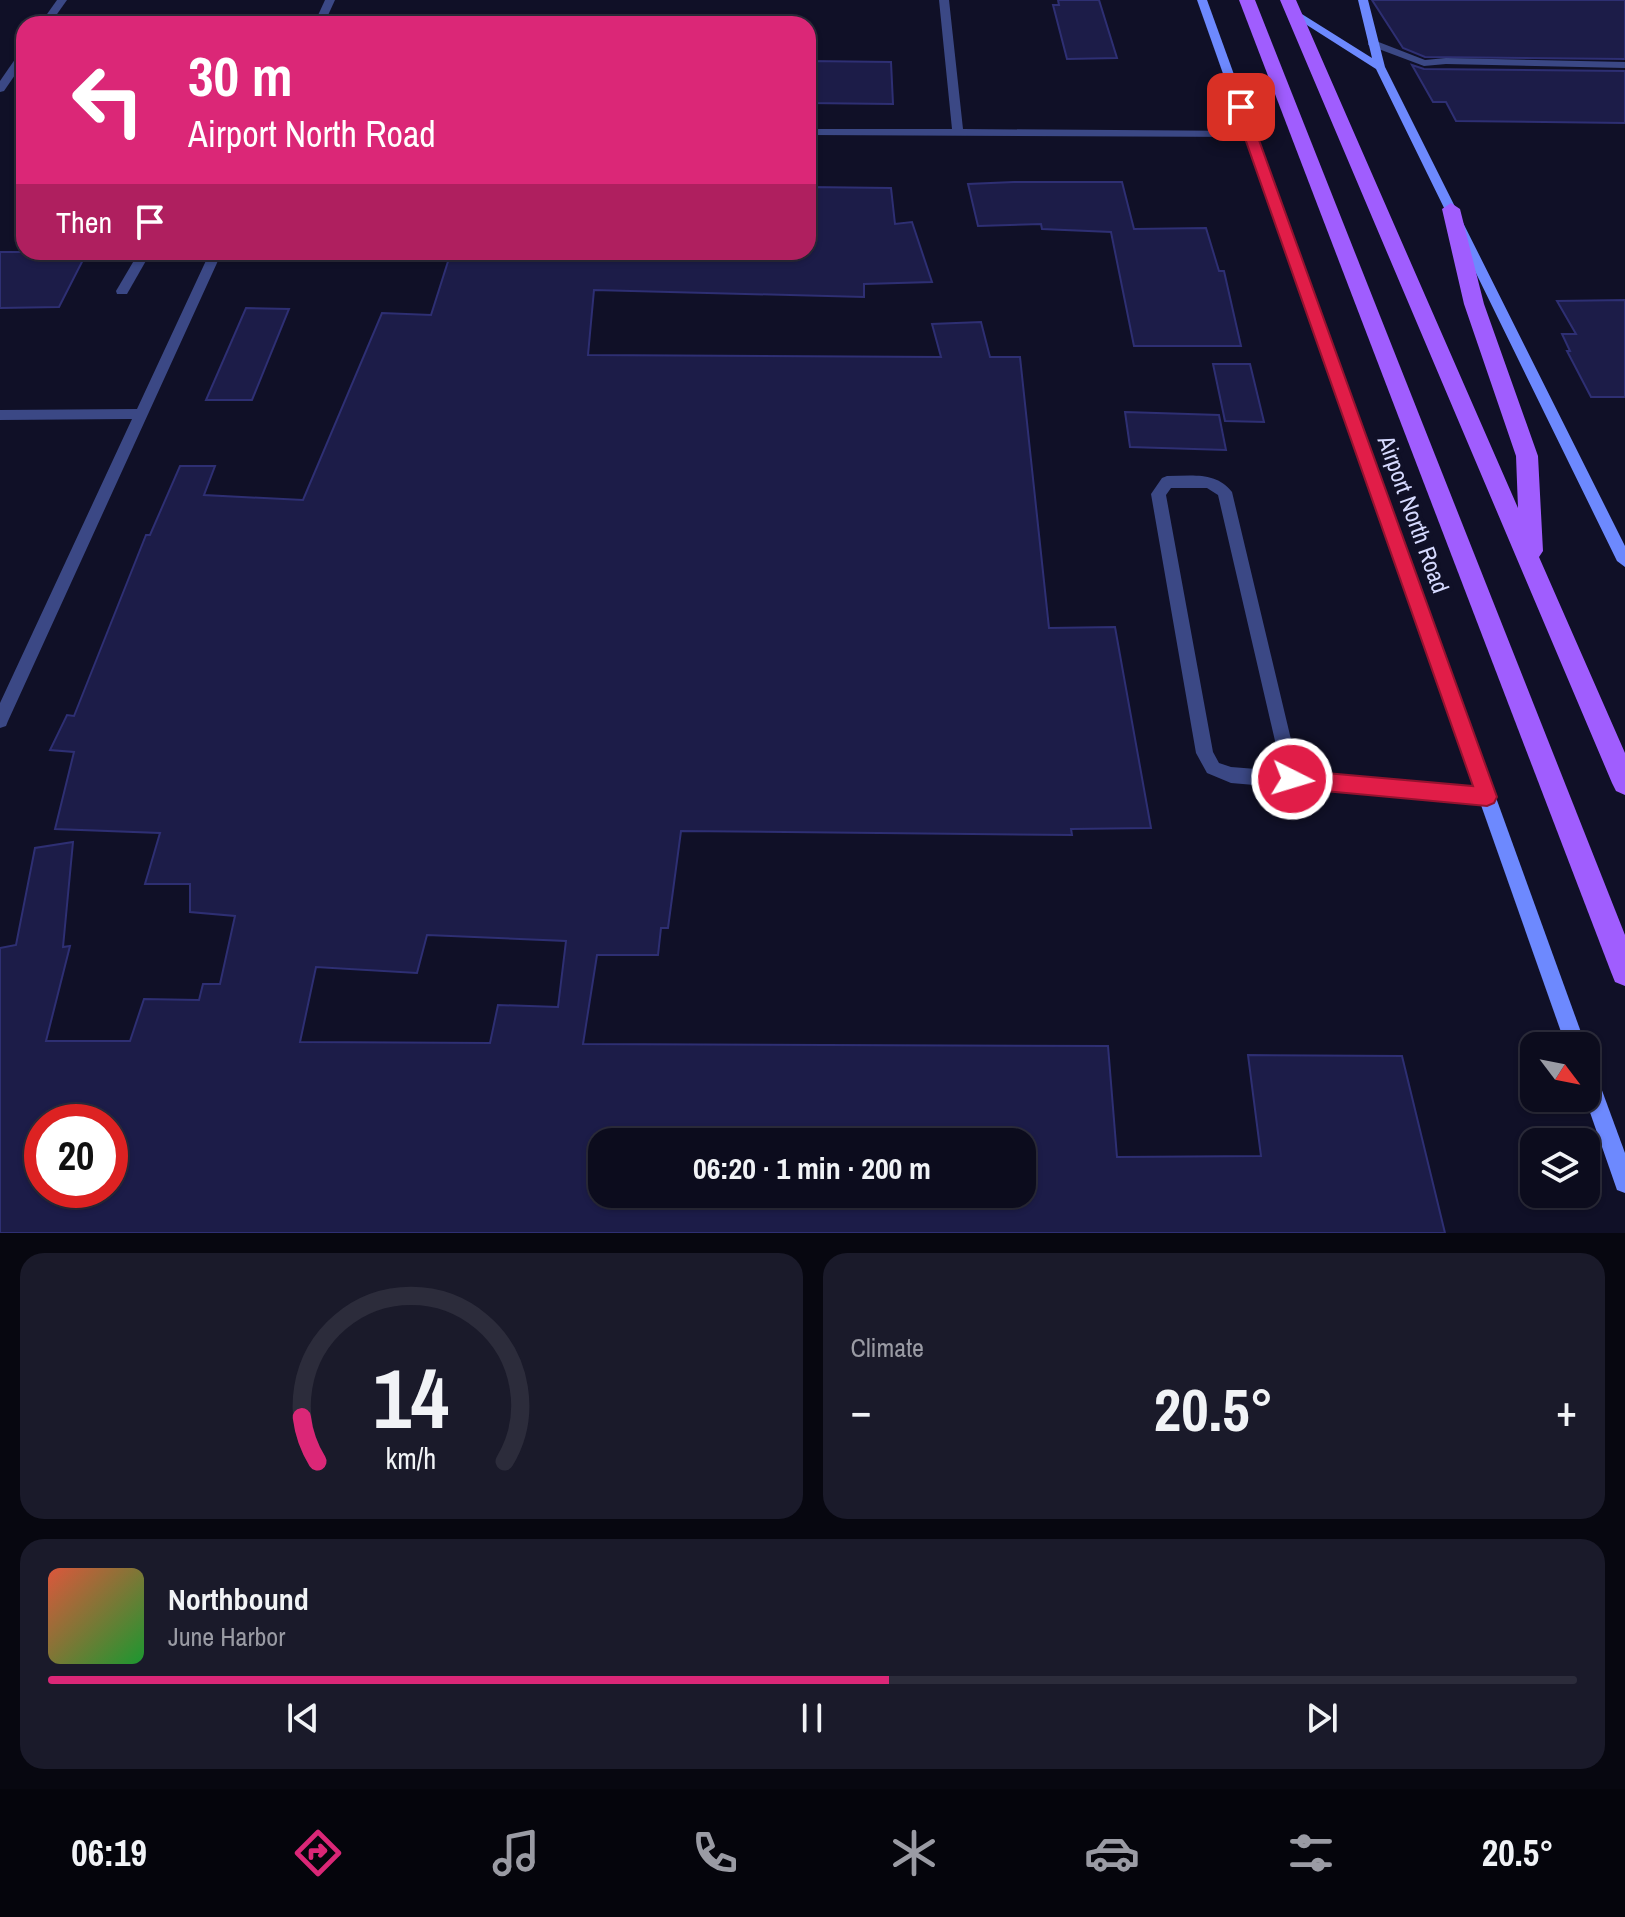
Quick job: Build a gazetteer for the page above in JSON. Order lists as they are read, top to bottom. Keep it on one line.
{"streets":{"main road":["Airport North Road"]},"north":"bottom right","page":{"turn":["30 m","Airport North Road"],"then":"Then","limit":"20","trip":"06:20 · 1 min · 200 m","tile":"Climate","heat":["−","20.5°","+"],"song":["Northbound","June Harbor"],"tabs":["06:19","20.5°"],"gauge":["14","km/h"]}}
